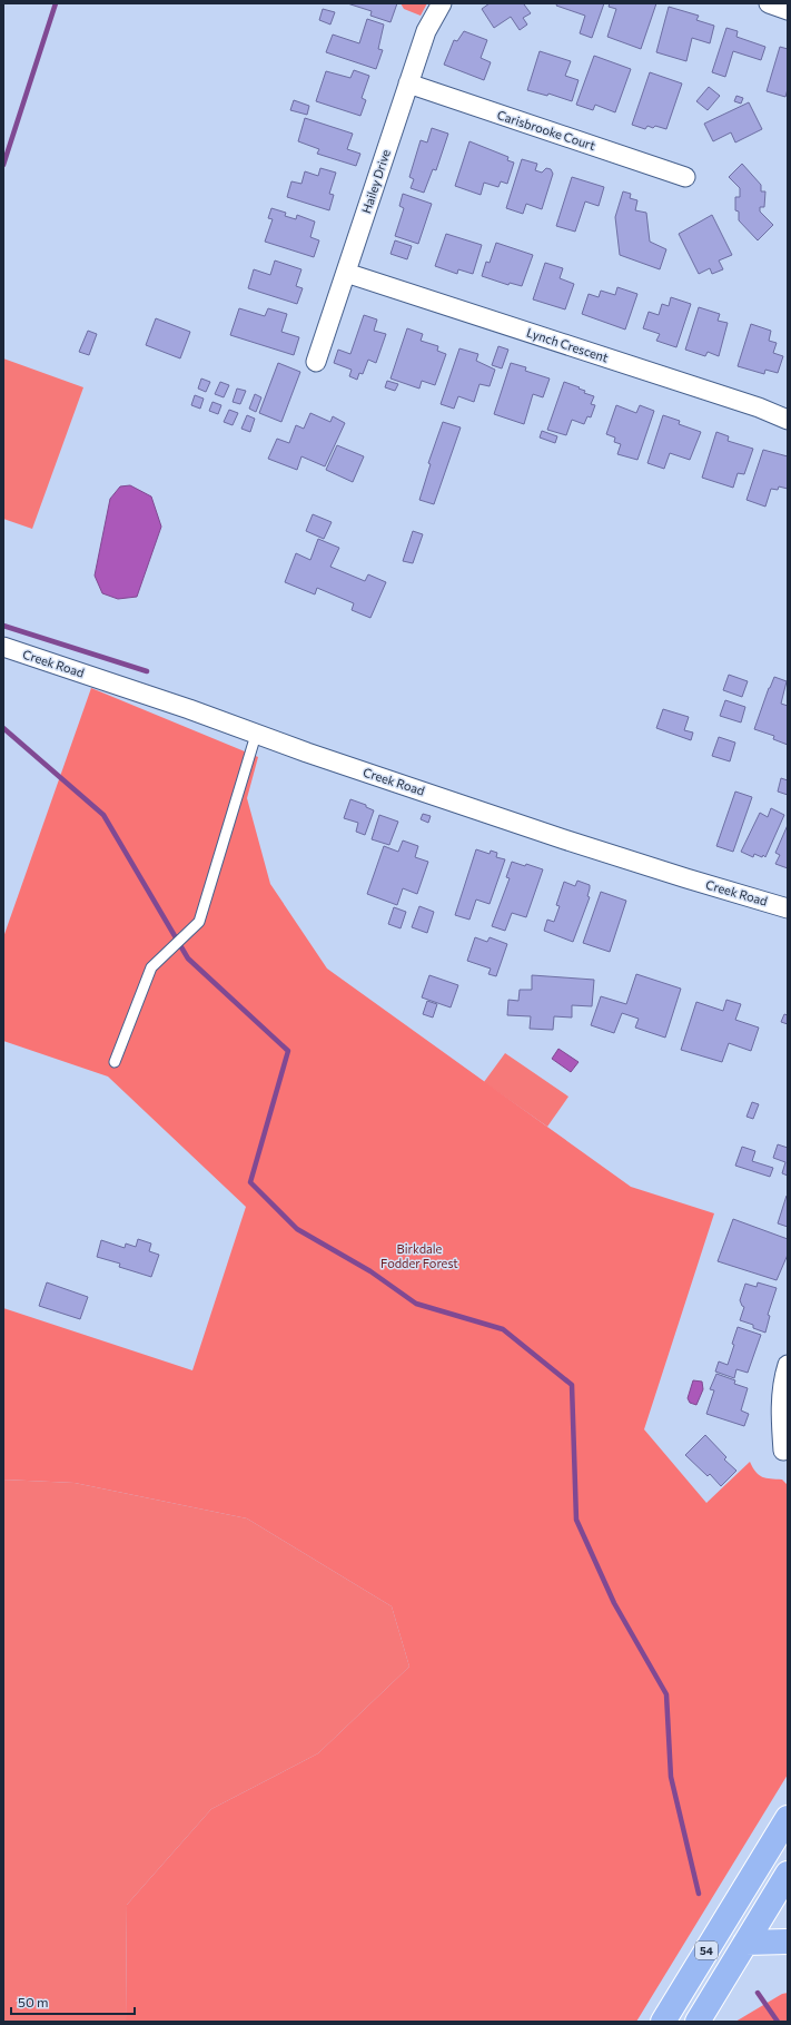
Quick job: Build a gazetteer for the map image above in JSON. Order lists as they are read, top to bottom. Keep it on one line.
{"streets":{"main road":["54"],"street":["Carisbrooke Court","Hailey Drive","Lynch Crescent","Creek Road"]},"crossings":[["Carisbrooke Court","Hailey Drive"],["Hailey Drive","Lynch Crescent"]],"parks":["Birkdale Fodder Forest"],"scale_bar":"50 m"}
